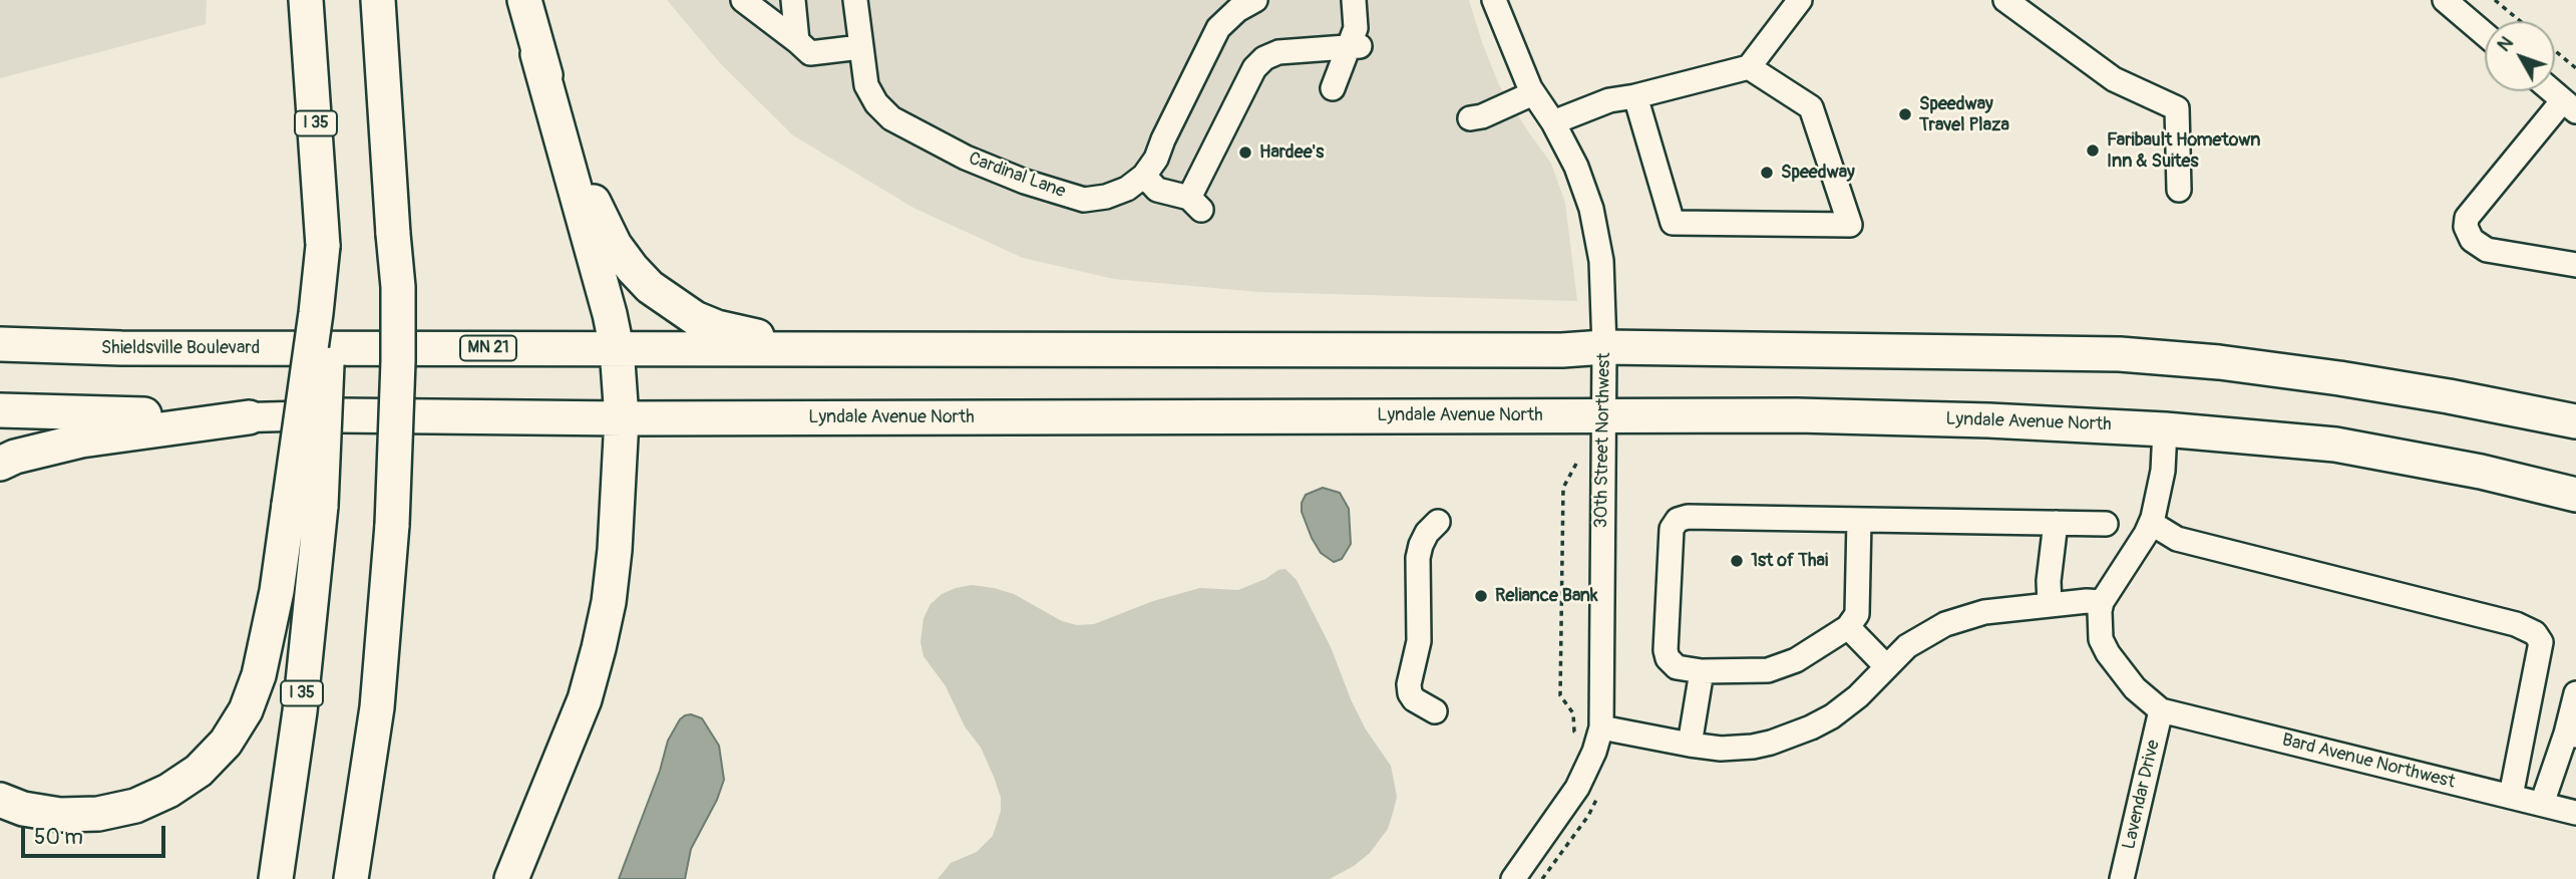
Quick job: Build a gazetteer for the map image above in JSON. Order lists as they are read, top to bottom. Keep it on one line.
{"streets":{"highway":["I 35","Shieldsville Boulevard","MN 21","Lyndale Avenue North"],"street":["Cardinal Lane","30th Street Northwest","Bard Avenue Northwest","Lavendar Drive"]},"crossings":[["Shieldsville Boulevard","MN 21"],["Lyndale Avenue North","30th Street Northwest"],["Bard Avenue Northwest","Lavendar Drive"]],"places":["Speedway Travel Plaza","Faribault Hometown Inn & Suites","Hardee's","Speedway","1st of Thai","Reliance Bank"],"scale_bar":"50 m","north":"top left"}
